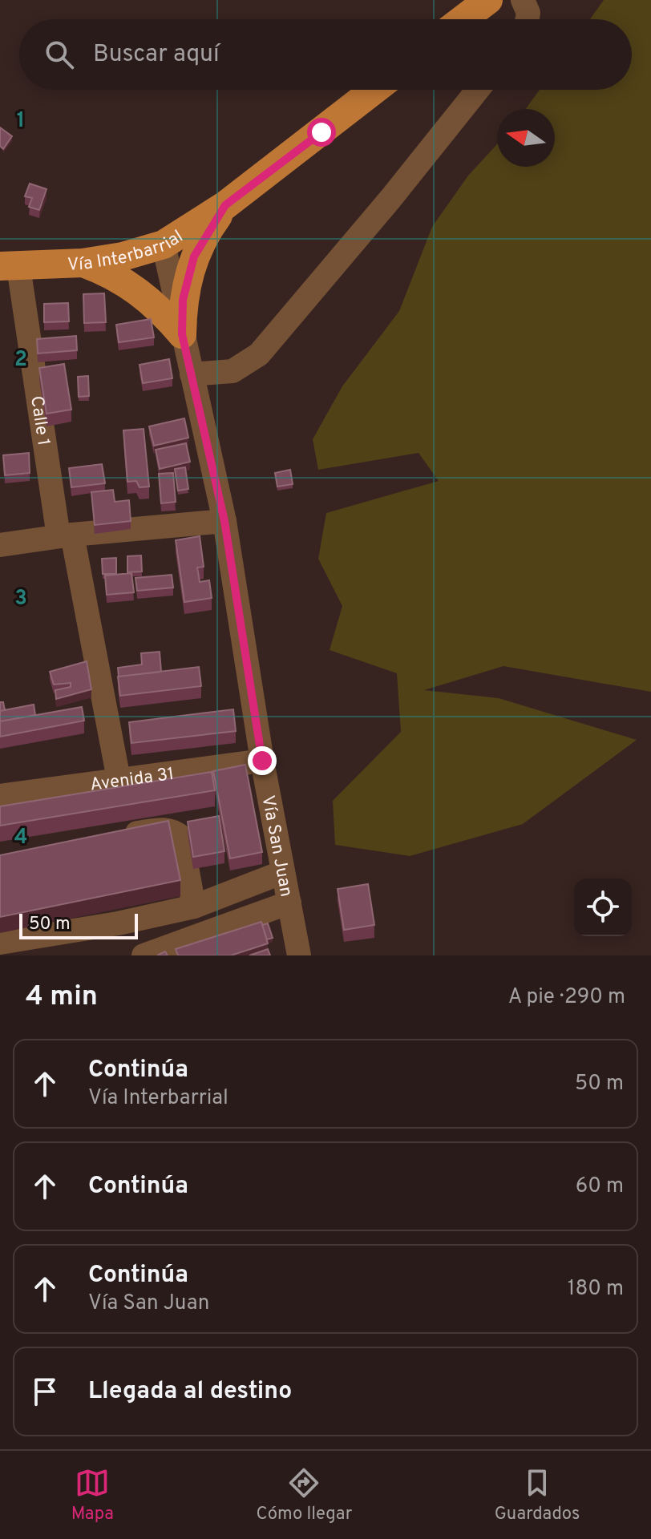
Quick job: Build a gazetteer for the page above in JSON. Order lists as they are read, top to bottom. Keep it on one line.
{"streets":{"main road":["Vía Interbarrial"],"street":["Calle 1","Avenida 31","Vía San Juan"]},"crossings":[["Vía Interbarrial","Calle 1"],["Vía Interbarrial","Vía San Juan"],["Calle 1","Avenida 31"],["Avenida 31","Vía San Juan"]],"scale_bar":"50 m","north":"left","page":{"search":"Buscar aquí","scale":"50 m","heading":["4 min","A pie · 290 m"],"list":[["Continúa","Vía Interbarrial","50 m"],["Continúa","60 m"],["Continúa","Vía San Juan","180 m"],"Llegada al destino"],"nav":["Mapa","Cómo llegar","Guardados"]},"grid":{"rows":["1","2","3","4"]}}
